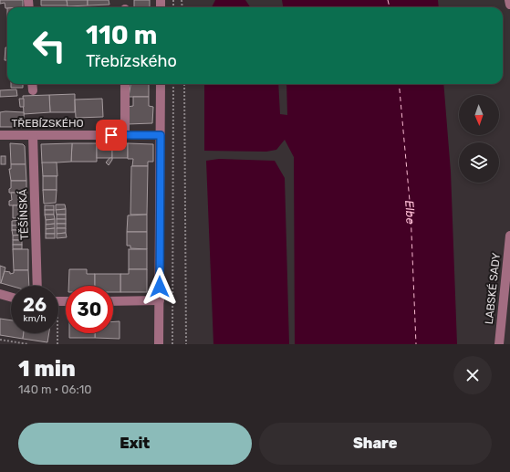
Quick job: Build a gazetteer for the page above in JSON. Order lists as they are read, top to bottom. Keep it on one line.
{"streets":{"street":["TŘEBÍZSKÉHO","TĚŠÍNSKÁ","LABSKÉ SADY"]},"crossings":[["TŘEBÍZSKÉHO","TĚŠÍNSKÁ"]],"water":["Elbe"],"north":"bottom","page":{"turn":["110 m","Třebízského"],"speed":"26 km/h","limit":"30","heading":["1 min","140 m · 06:10"],"buttons":["Exit","Share"]}}
